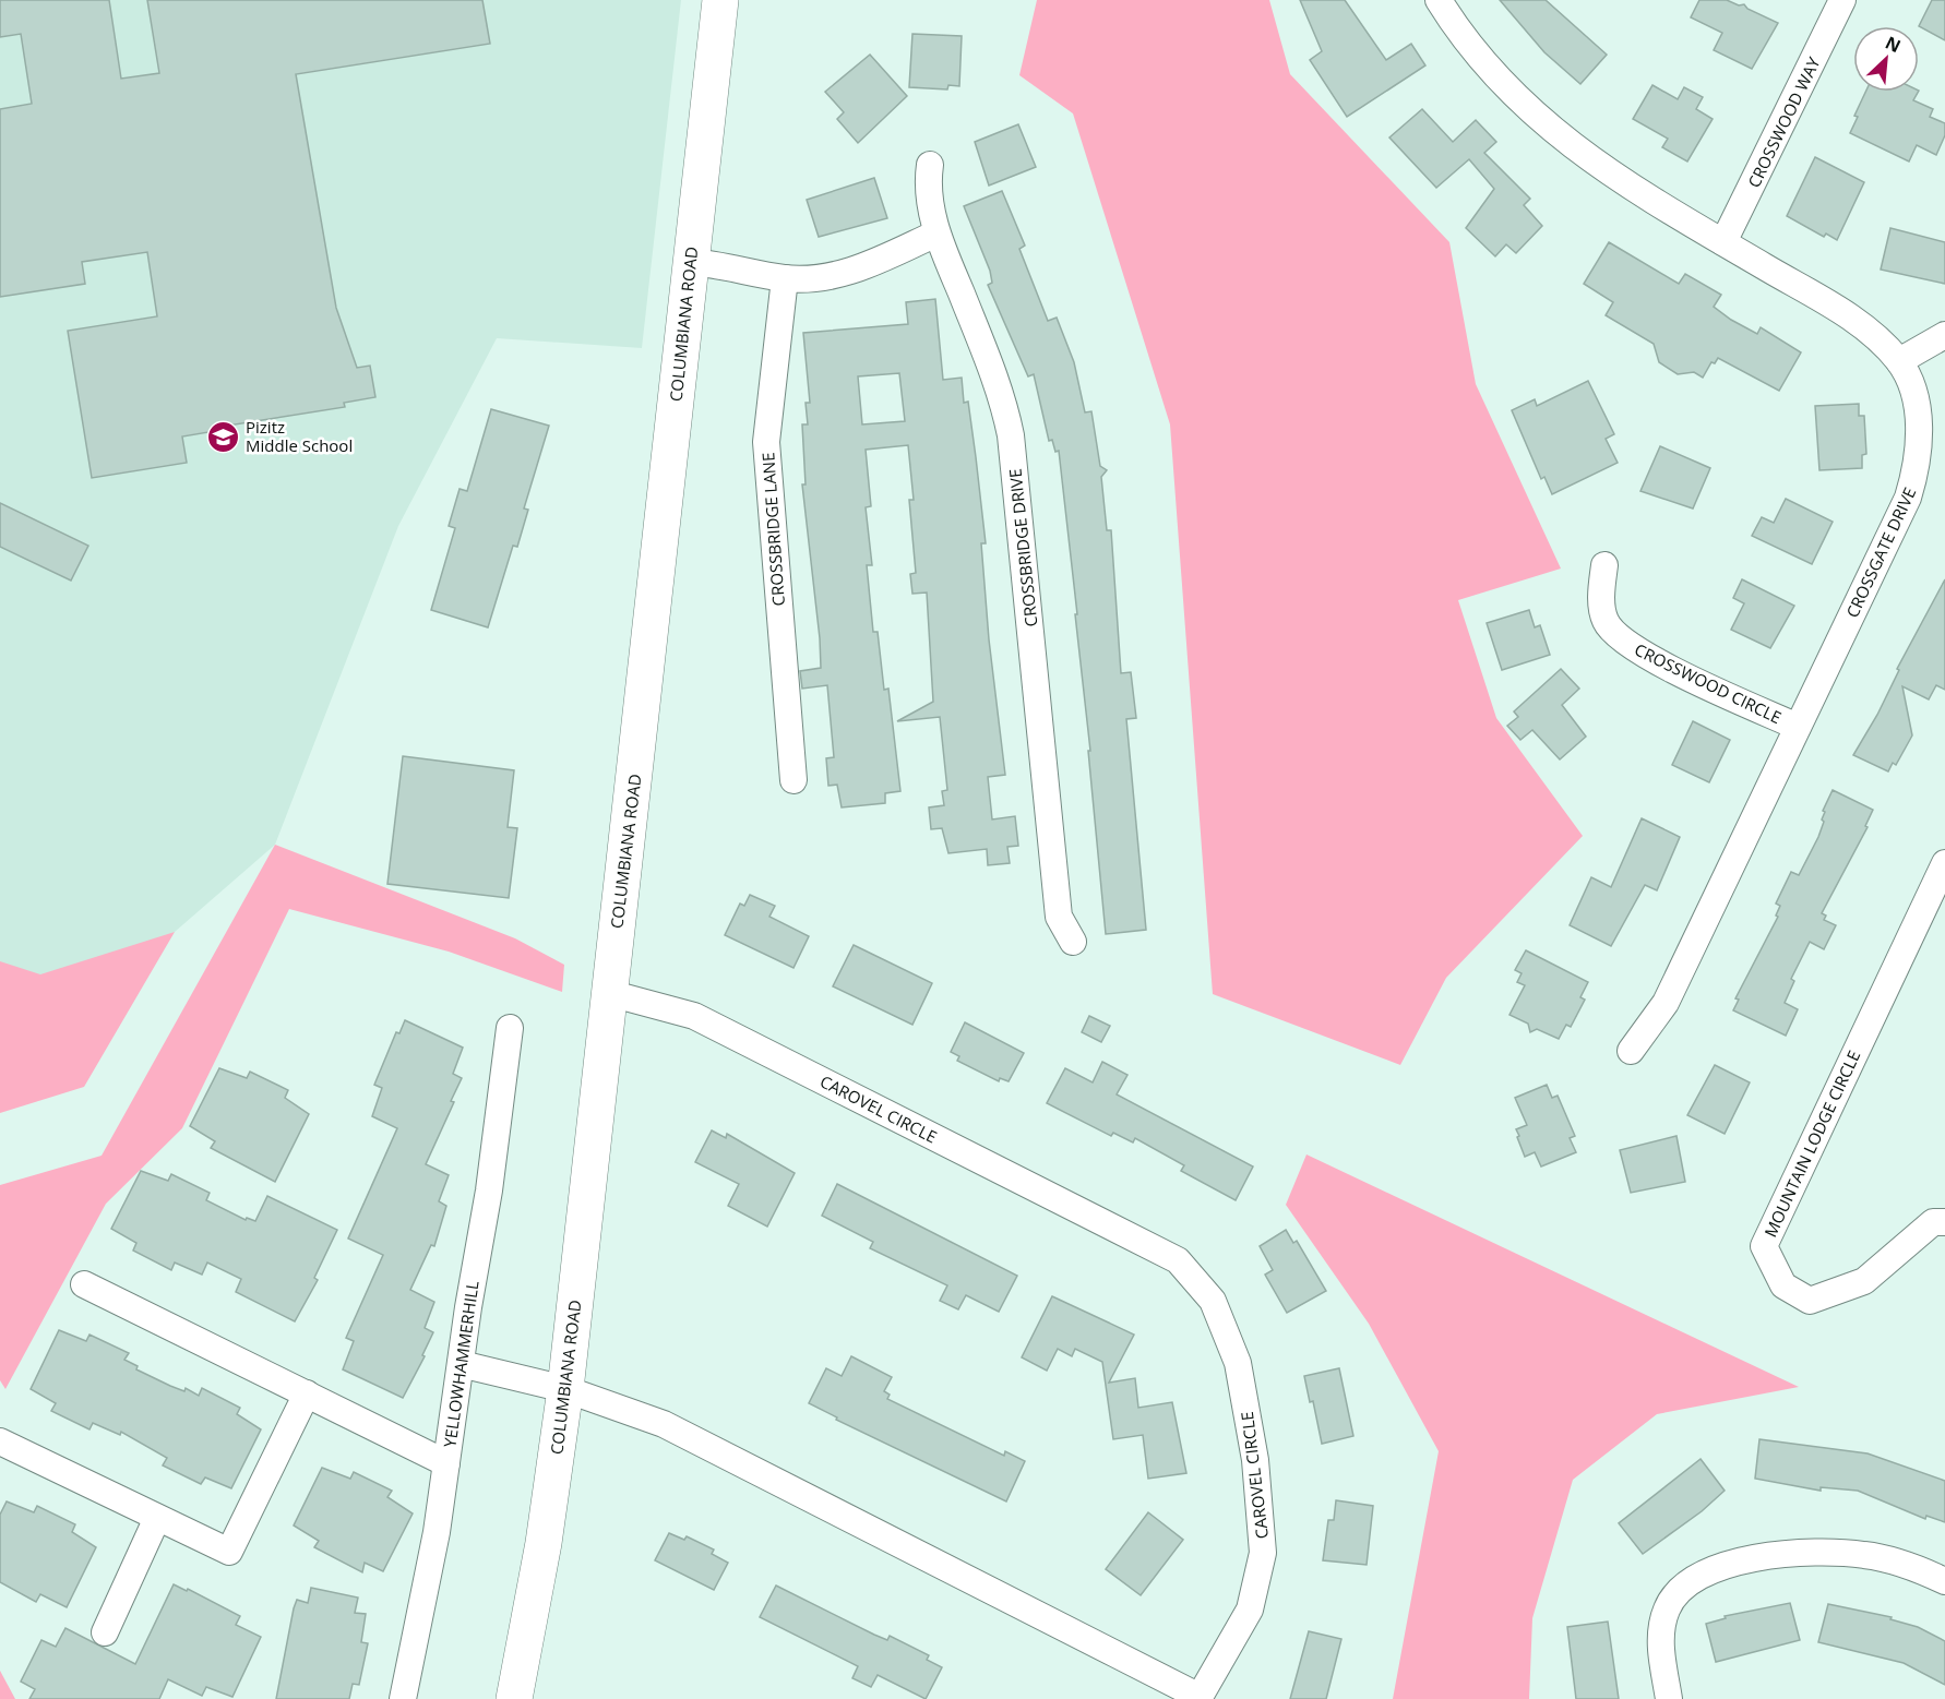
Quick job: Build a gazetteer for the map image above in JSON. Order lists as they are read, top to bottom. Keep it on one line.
{"streets":{"main road":["COLUMBIANA ROAD"],"street":["CROSSWOOD WAY","CROSSBRIDGE LANE","CROSSBRIDGE DRIVE","CROSSGATE DRIVE","CROSSWOOD CIRCLE","CAROVEL CIRCLE","MOUNTAIN LODGE CIRCLE","YELLOWHAMMERHILL"]},"crossings":[["CROSSWOOD WAY","CROSSGATE DRIVE"],["COLUMBIANA ROAD","CAROVEL CIRCLE"],["CROSSGATE DRIVE","CROSSWOOD CIRCLE"]],"places":{"school or university":["Pizitz Middle School"]},"north":"top right"}
